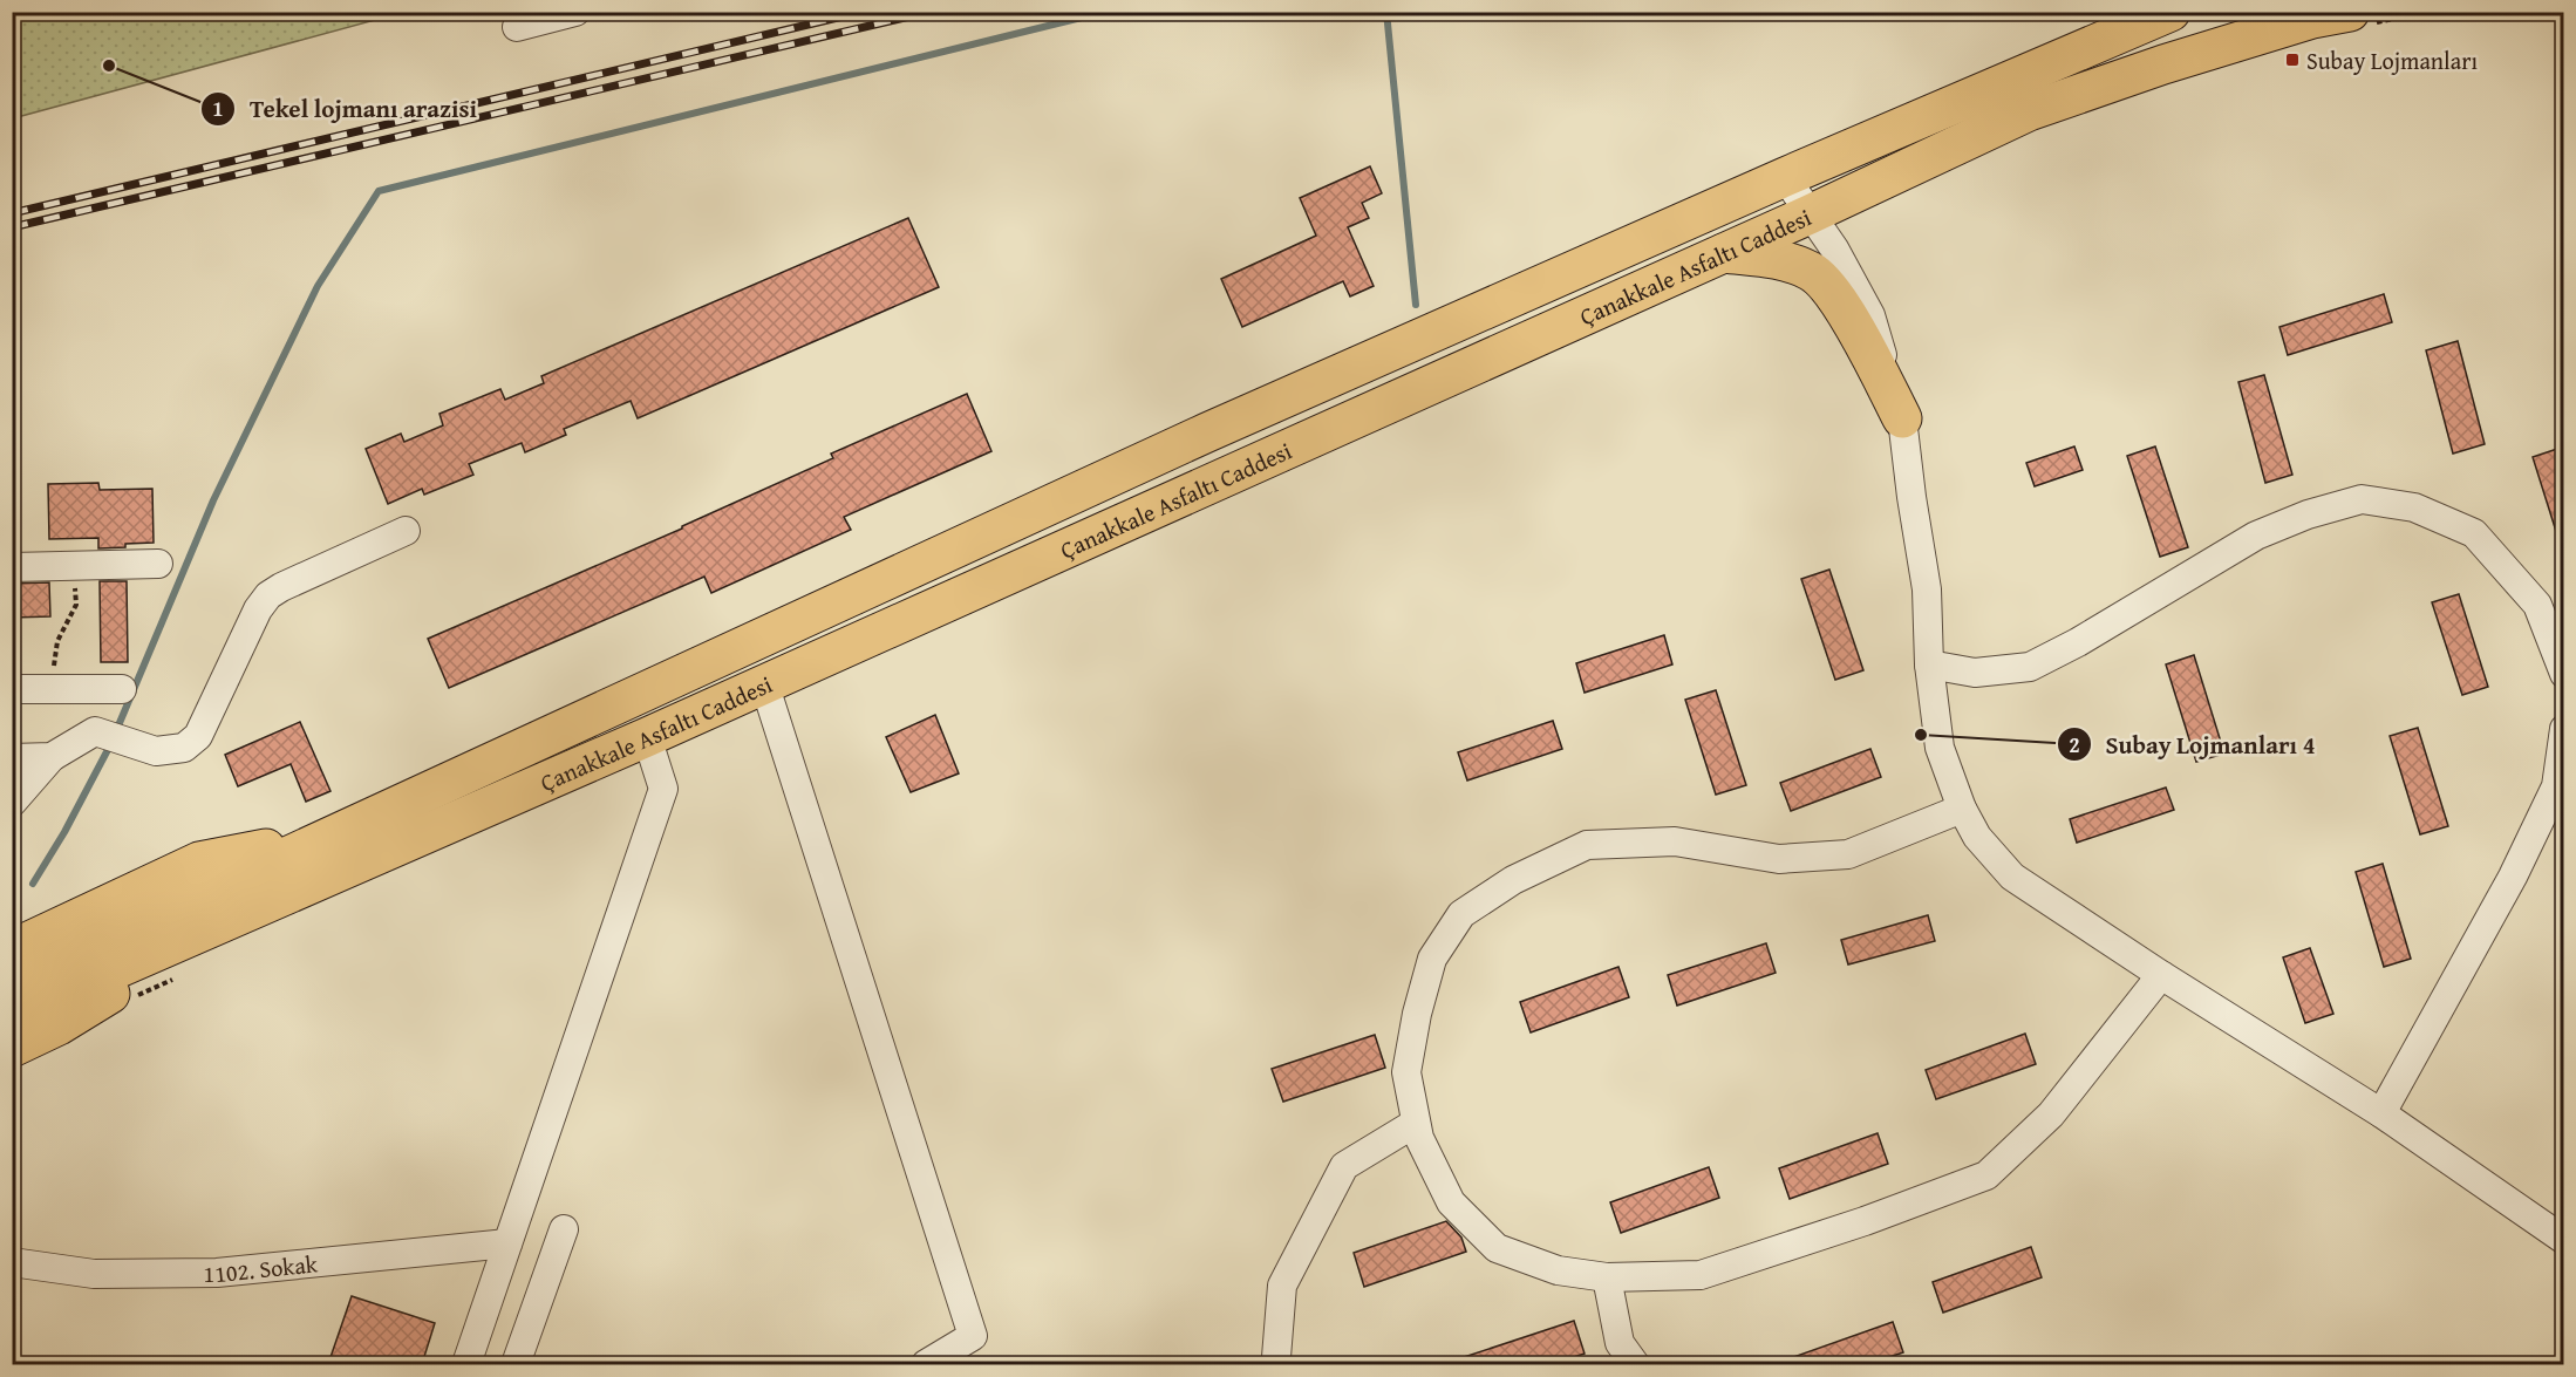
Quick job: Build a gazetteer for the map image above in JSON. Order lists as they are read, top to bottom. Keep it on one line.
{"streets":{"highway":["Çanakkale Asfaltı Caddesi"],"street":["1102. Sokak"]},"places":{"transit":["Subay Lojmanları"],"other":["Tekel lojmanı arazisi","Subay Lojmanları 4"]}}
